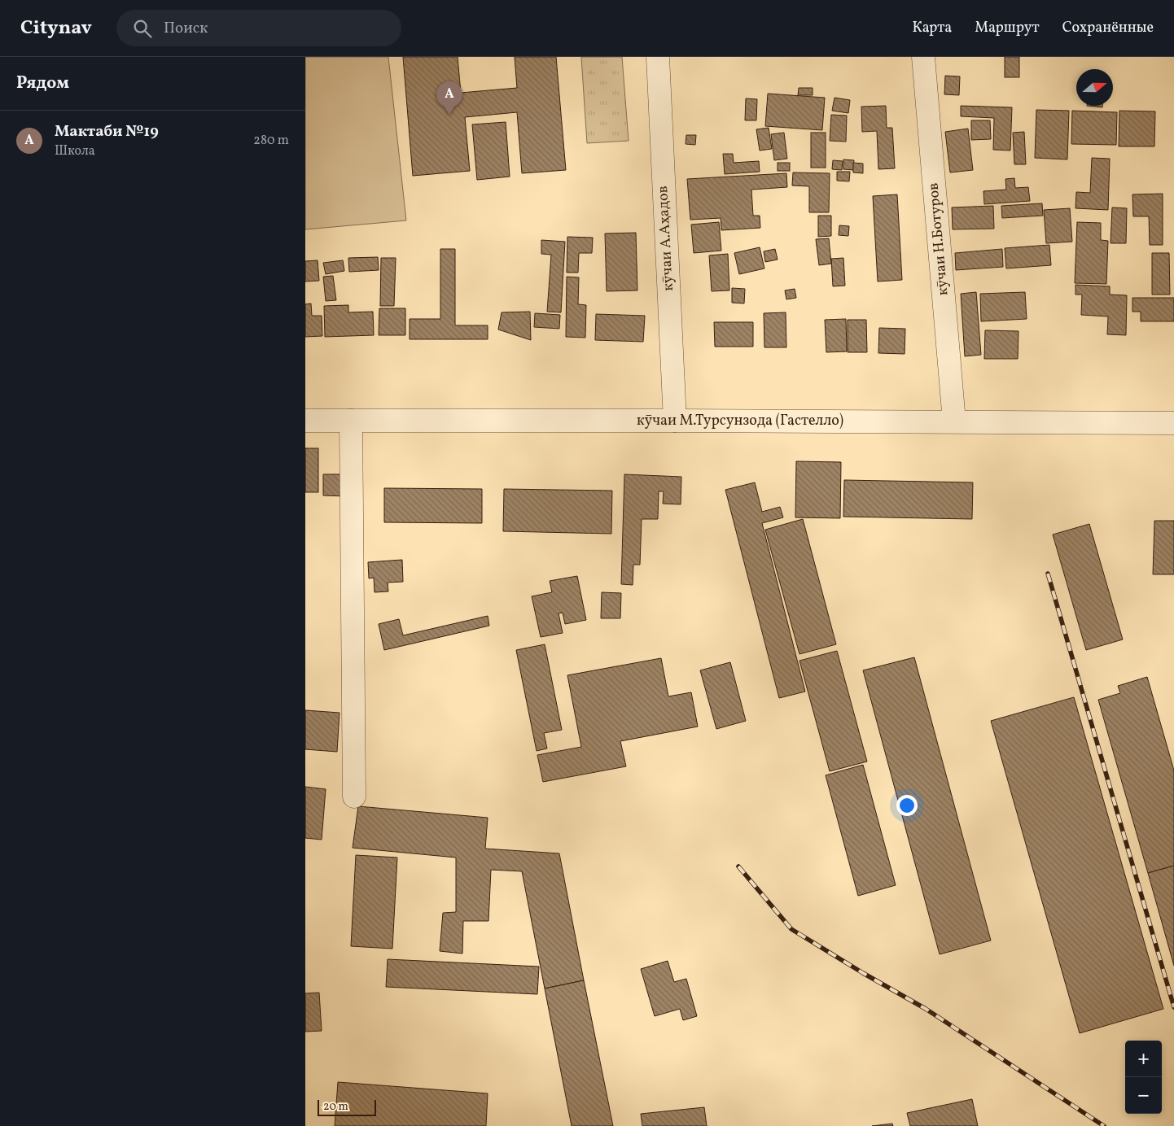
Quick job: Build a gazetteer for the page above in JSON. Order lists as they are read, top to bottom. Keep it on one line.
{"streets":{"street":["кӯчаи А.Аҳадов","кӯчаи Н.Ботуров","кӯчаи М.Турсунзода (Гастелло)"]},"crossings":[["кӯчаи А.Аҳадов","кӯчаи М.Турсунзода (Гастелло)"],["кӯчаи Н.Ботуров","кӯчаи М.Турсунзода (Гастелло)"]],"scale_bar":"20 m","north":"right","page":{"header":"Citynav","search":"Поиск","nav":["Карта","Маршрут","Сохранённые"],"heading":"Рядом","pins":"A","list":[{"mark":"A","name":"Мактаби №19","note":"Школа","value":"280 m"}],"map_buttons":["+","−"],"scale":"20 m"}}
